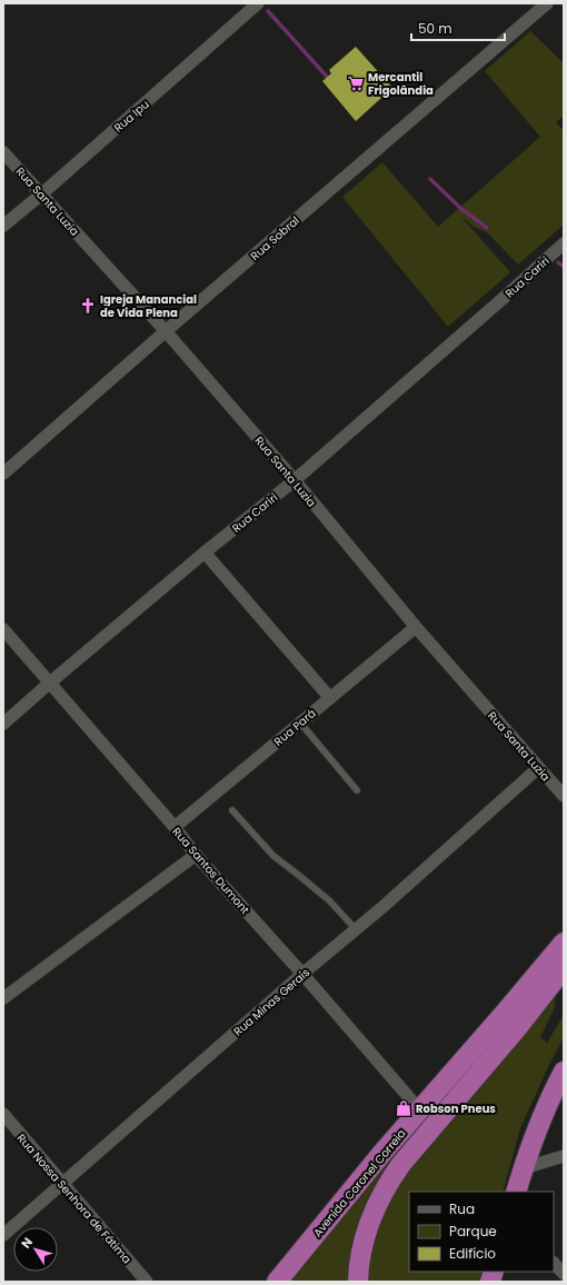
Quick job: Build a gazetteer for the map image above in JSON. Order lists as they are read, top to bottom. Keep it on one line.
{"streets":{"highway":["Avenida Coronel Correia"],"street":["Rua Ipu","Rua Santa Luzia","Rua Sobral","Rua Cariri","Rua Pará","Rua Santos Dumont","Rua Minas Gerais","Rua Nossa Senhora de Fátima"]},"crossings":[["Rua Ipu","Rua Santa Luzia"],["Rua Santa Luzia","Rua Sobral"],["Rua Santa Luzia","Rua Cariri"],["Rua Santa Luzia","Rua Pará"],["Rua Santa Luzia","Rua Minas Gerais"],["Rua Cariri","Rua Santos Dumont"],["Rua Pará","Rua Santos Dumont"],["Rua Santos Dumont","Rua Minas Gerais"],["Rua Santos Dumont","Avenida Coronel Correia"],["Rua Minas Gerais","Rua Nossa Senhora de Fátima"]],"places":{"supermarket":["Mercantil Frigolândia"],"church":["Igreja Manancial de Vida Plena"],"shop":["Robson Pneus"]},"legend":["Rua","Parque","Edifício"],"scale_bar":"50 m","north":"top left"}
